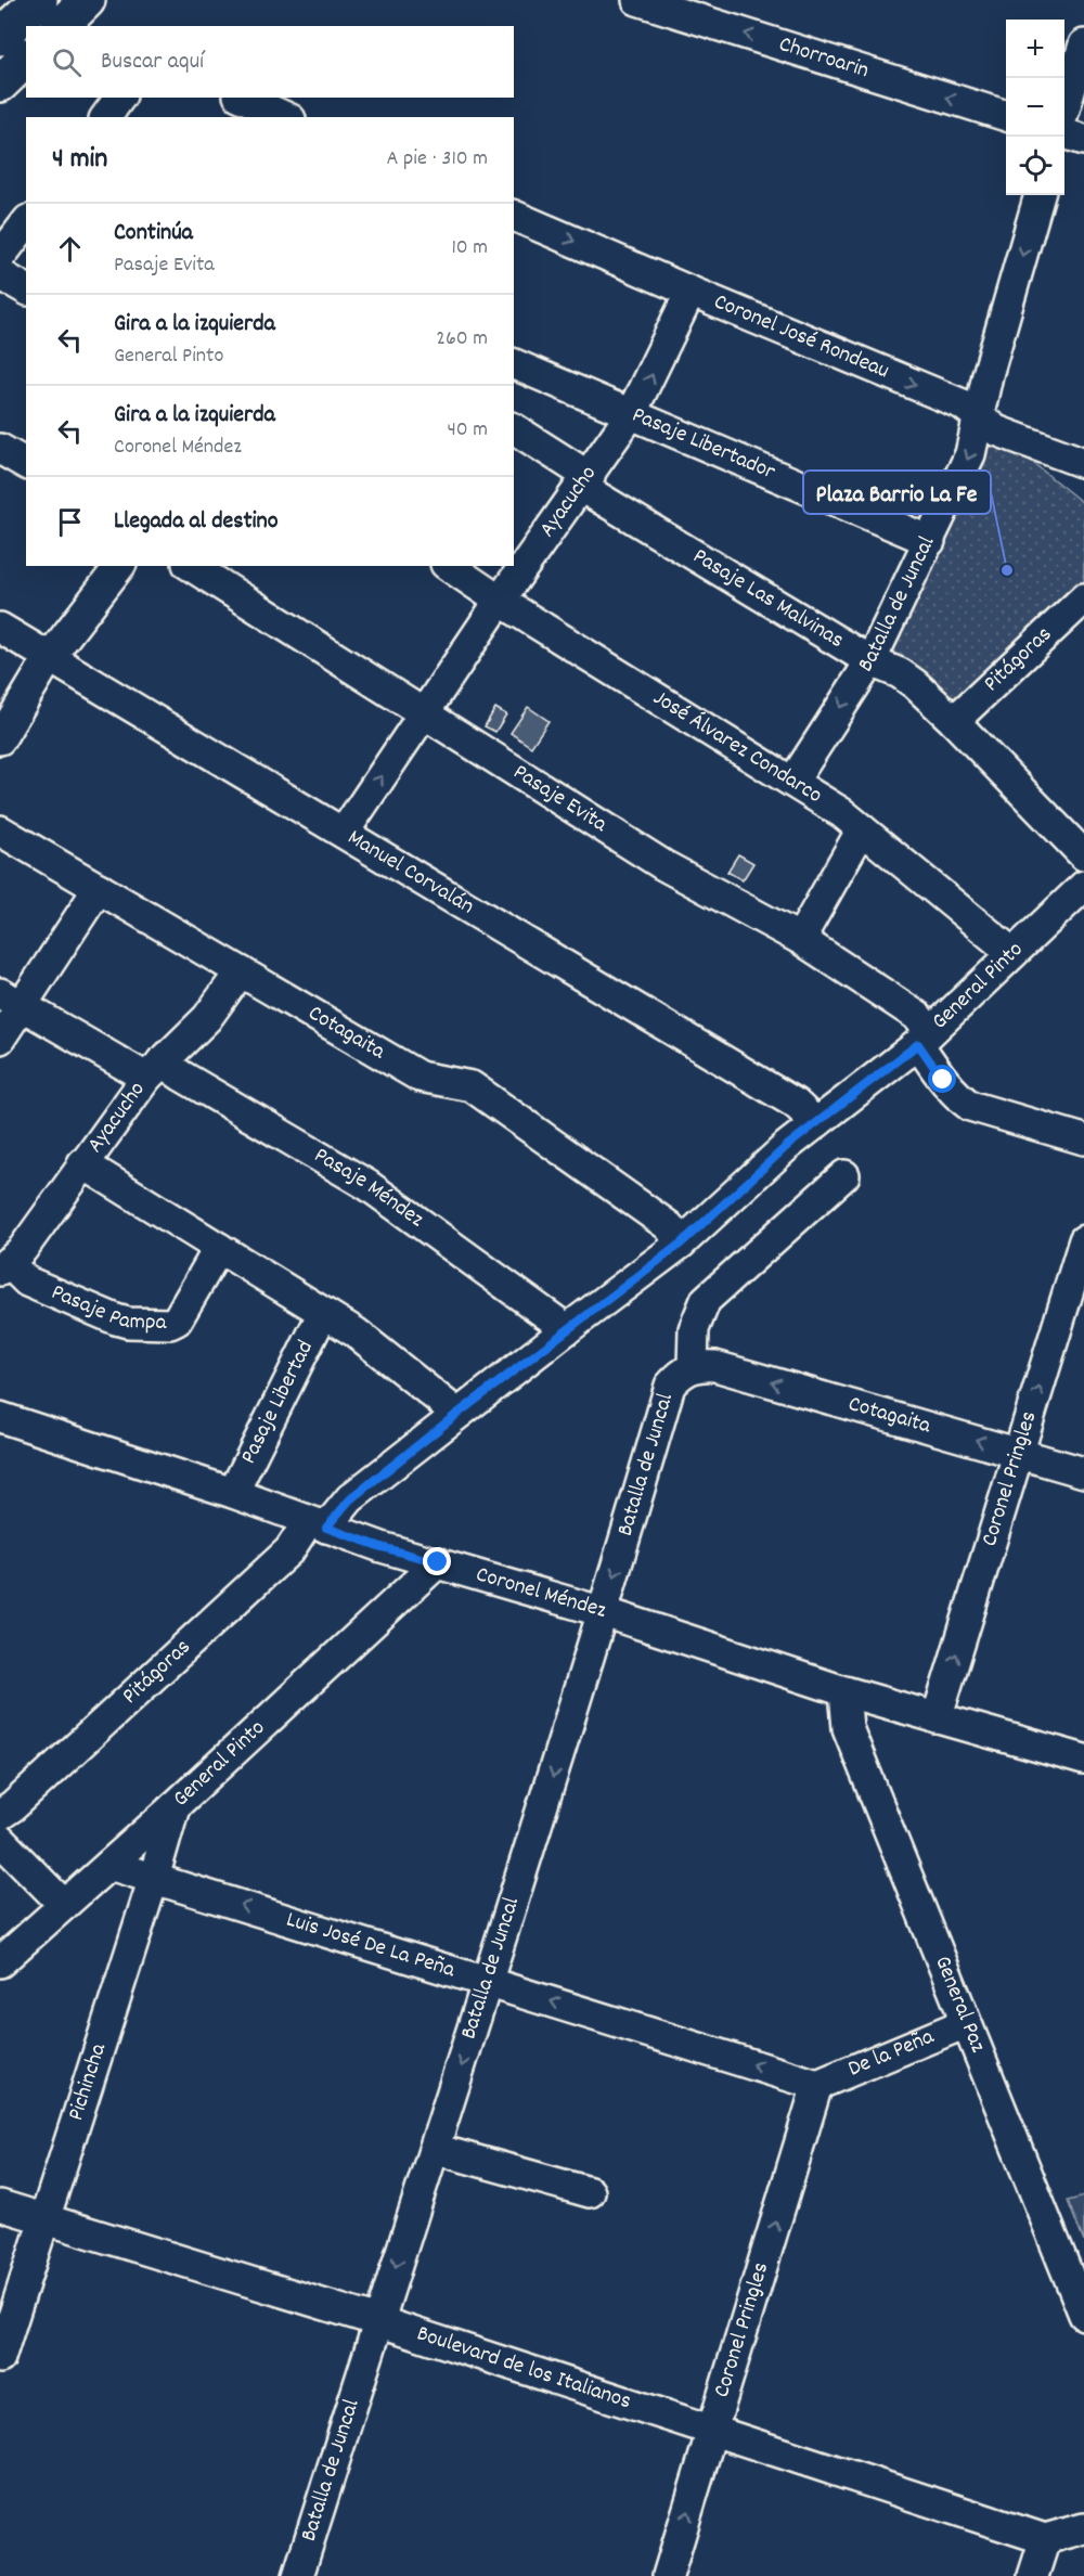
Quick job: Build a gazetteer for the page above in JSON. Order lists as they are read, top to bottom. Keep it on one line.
{"streets":{"street":["Chorroarin","Coronel José Rondeau","Pasaje Libertador","Ayacucho","Pasaje Las Malvinas","Batalla de Juncal","Pitágoras","José Álvarez Condarco","Pasaje Evita","Manuel Corvalán","General Pinto","Cotagaita","Pasaje Méndez","Pasaje Pampa","Pasaje Libertad","Coronel Pringles","Coronel Méndez","Luis José De La Peña","General Paz","De la Peña","Pichincha","Boulevard de los Italianos"]},"crossings":[["Coronel José Rondeau","Ayacucho"],["Coronel José Rondeau","Batalla de Juncal"],["Pasaje Libertador","Ayacucho"],["Pasaje Libertador","Batalla de Juncal"],["Ayacucho","Pasaje Las Malvinas"],["Ayacucho","José Álvarez Condarco"],["Ayacucho","Pasaje Evita"],["Ayacucho","Manuel Corvalán"],["Ayacucho","Cotagaita"],["Ayacucho","Pasaje Méndez"],["Ayacucho","Pasaje Pampa"],["Pasaje Las Malvinas","Batalla de Juncal"],["Pasaje Las Malvinas","Pitágoras"],["Batalla de Juncal","José Álvarez Condarco"],["Batalla de Juncal","Cotagaita"],["Batalla de Juncal","Coronel Méndez"],["Batalla de Juncal","Luis José De La Peña"],["Batalla de Juncal","Boulevard de los Italianos"],["Pitágoras","General Pinto"],["Pitágoras","Coronel Méndez"],["José Álvarez Condarco","General Pinto"],["Pasaje Evita","General Pinto"],["Manuel Corvalán","General Pinto"],["General Pinto","Cotagaita"],["General Pinto","Pasaje Méndez"],["General Pinto","Coronel Méndez"],["General Pinto","Luis José De La Peña"],["General Pinto","Pichincha"],["Cotagaita","Coronel Pringles"],["Pasaje Libertad","Coronel Méndez"],["Coronel Pringles","Coronel Méndez"],["Coronel Pringles","Luis José De La Peña"],["Coronel Pringles","De la Peña"],["Coronel Pringles","Boulevard de los Italianos"],["Coronel Méndez","General Paz"],["Luis José De La Peña","De la Peña"],["Luis José De La Peña","Pichincha"],["General Paz","De la Peña"],["Pichincha","Boulevard de los Italianos"]],"one_way":["Chorroarin","Coronel José Rondeau","Batalla de Juncal","Coronel Pringles","Luis José De La Peña"],"places":["Plaza Barrio La Fe"],"page":{"map_buttons":["+","−"],"search":"Buscar aquí","heading":["4 min","A pie · 310 m"],"list":[["Continúa","Pasaje Evita","10 m"],["Gira a la izquierda","General Pinto","260 m"],["Gira a la izquierda","Coronel Méndez","40 m"],"Llegada al destino"]}}
